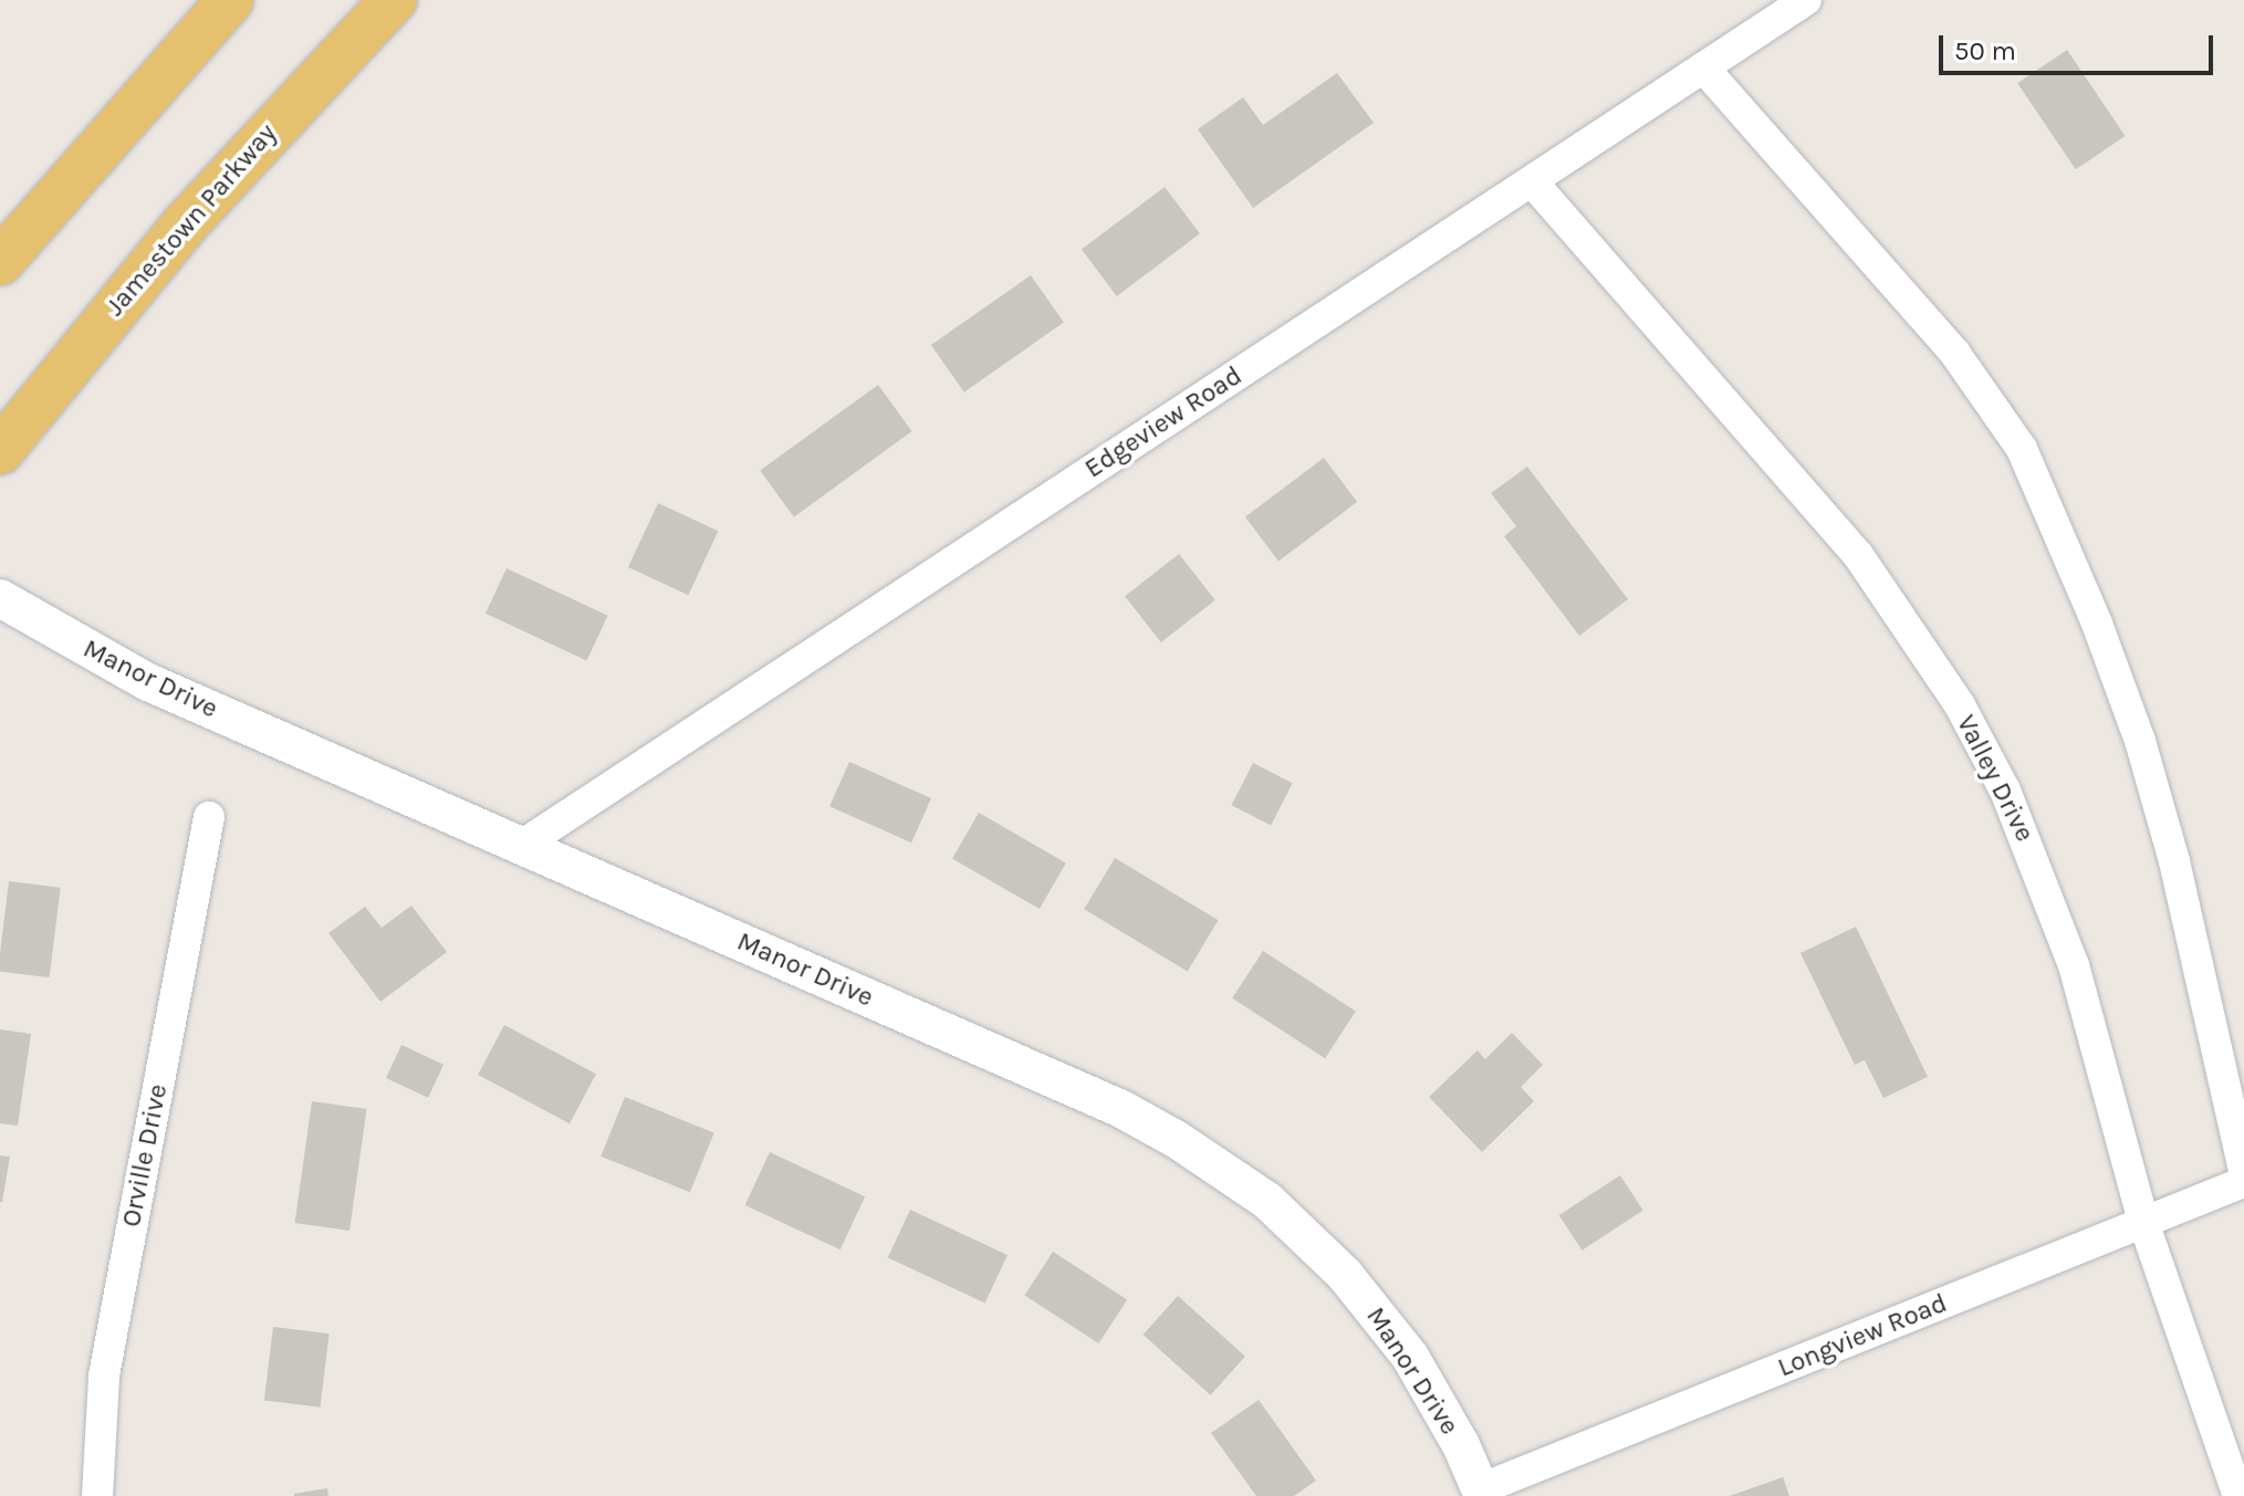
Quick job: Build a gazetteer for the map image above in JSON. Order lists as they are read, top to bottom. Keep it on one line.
{"streets":{"main road":["Jamestown Parkway"],"street":["Edgeview Road","Manor Drive","Valley Drive","Orville Drive","Longview Road"]},"crossings":[["Edgeview Road","Manor Drive"],["Edgeview Road","Valley Drive"],["Manor Drive","Longview Road"],["Valley Drive","Longview Road"]],"scale_bar":"50 m"}
